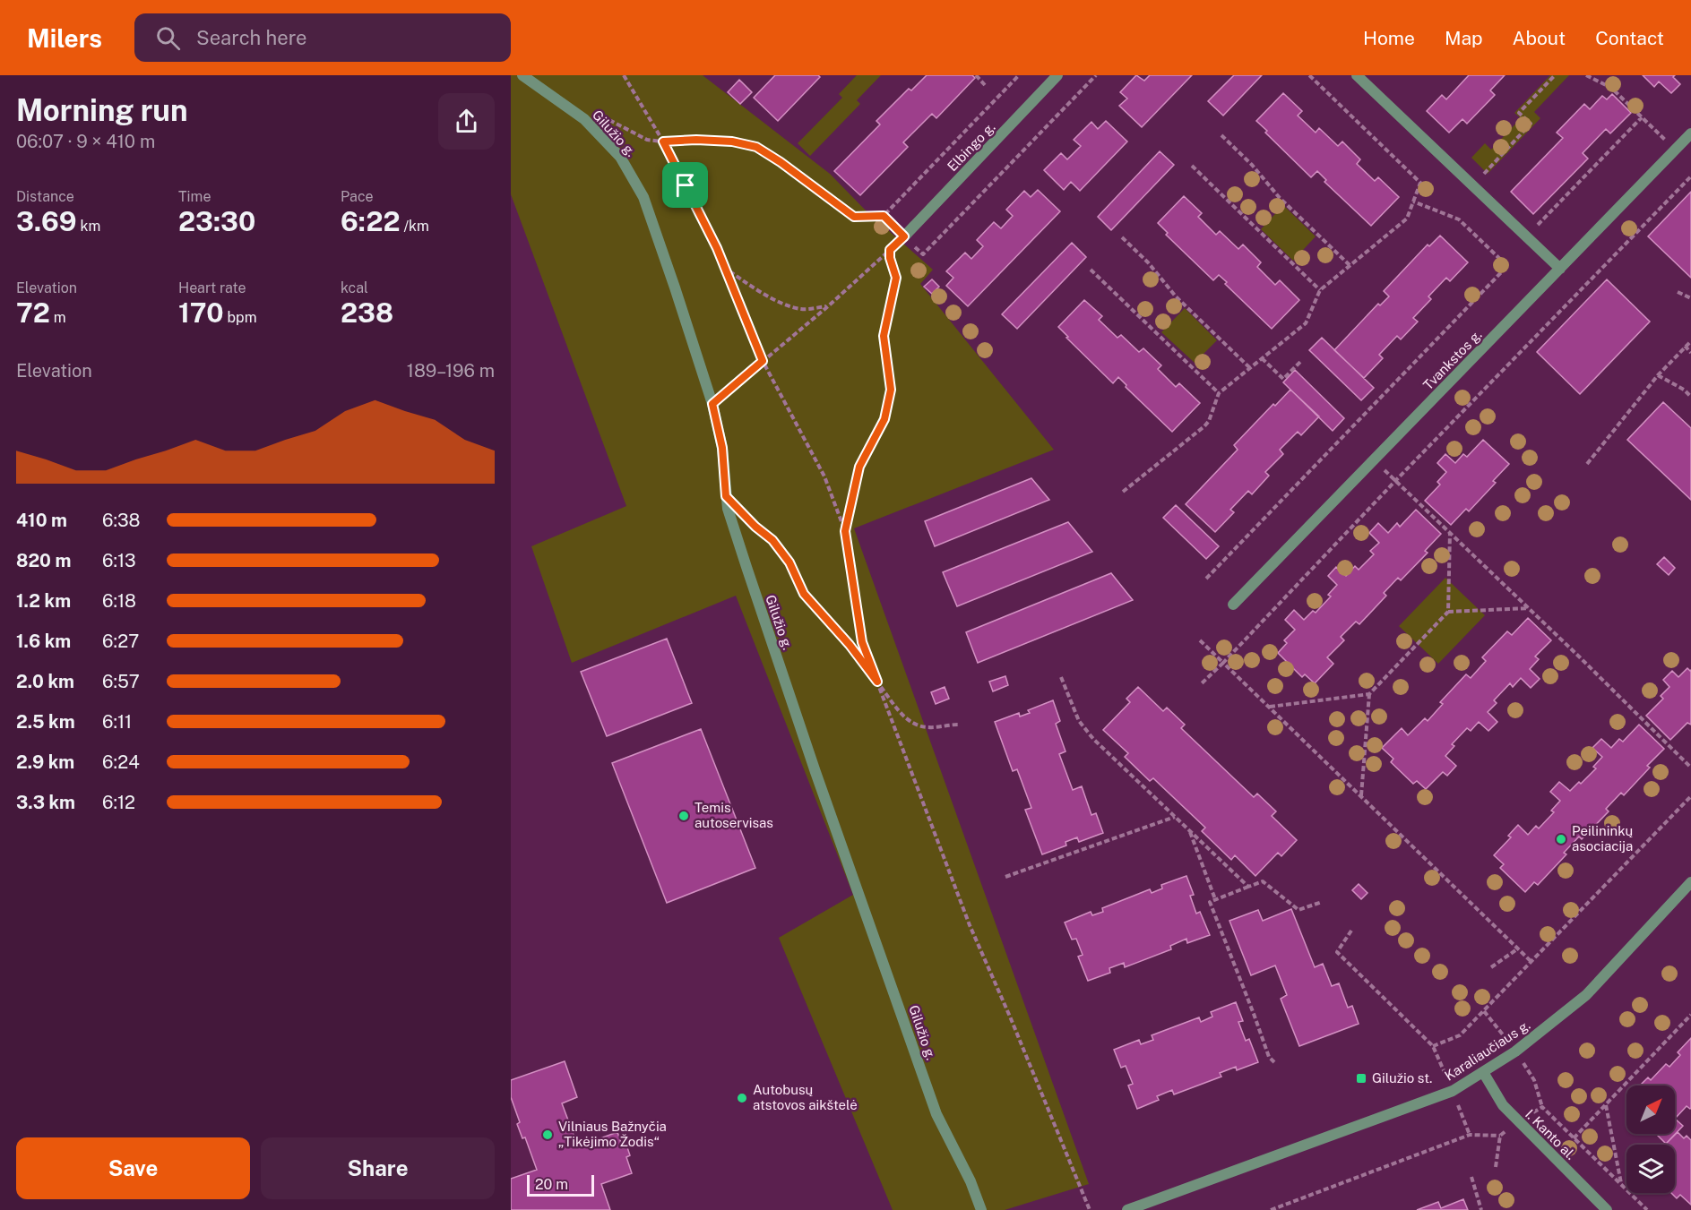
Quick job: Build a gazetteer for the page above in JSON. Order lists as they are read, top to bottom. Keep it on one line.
{"streets":{"street":["Gilužio g.","Elbingo g.","Tvankstos g.","Karaliaučiaus g.","I. Kanto al."]},"crossings":[["Karaliaučiaus g.","I. Kanto al."]],"places":{"other":["Temis autoservisas","Peilininkų asociacija","Autobusų atstovos aikštelė","Vilniaus Bažnyčia „Tikėjimo Žodis“"],"transit":["Gilužio st."]},"scale_bar":"20 m","north":"top right","page":{"header":"Milers","search":"Search here","nav":["Home","Map","About","Contact"],"heading":["Morning run","06:07 · 9 × 410 m"],"stats":[["Distance","3.69 km"],["Time","23:30"],["Pace","6:22 /km"],["Elevation","72 m"],["Heart rate","170 bpm"],["kcal","238"]],"chart":["Elevation","189–196 m"],"list":[{"name":"410 m","note":"6:38"},{"name":"820 m","note":"6:13"},{"name":"1.2 km","note":"6:18"},{"name":"1.6 km","note":"6:27"},{"name":"2.0 km","note":"6:57"},{"name":"2.5 km","note":"6:11"},{"name":"2.9 km","note":"6:24"},{"name":"3.3 km","note":"6:12"}],"buttons":["Save","Share"],"scale":"20 m"}}
